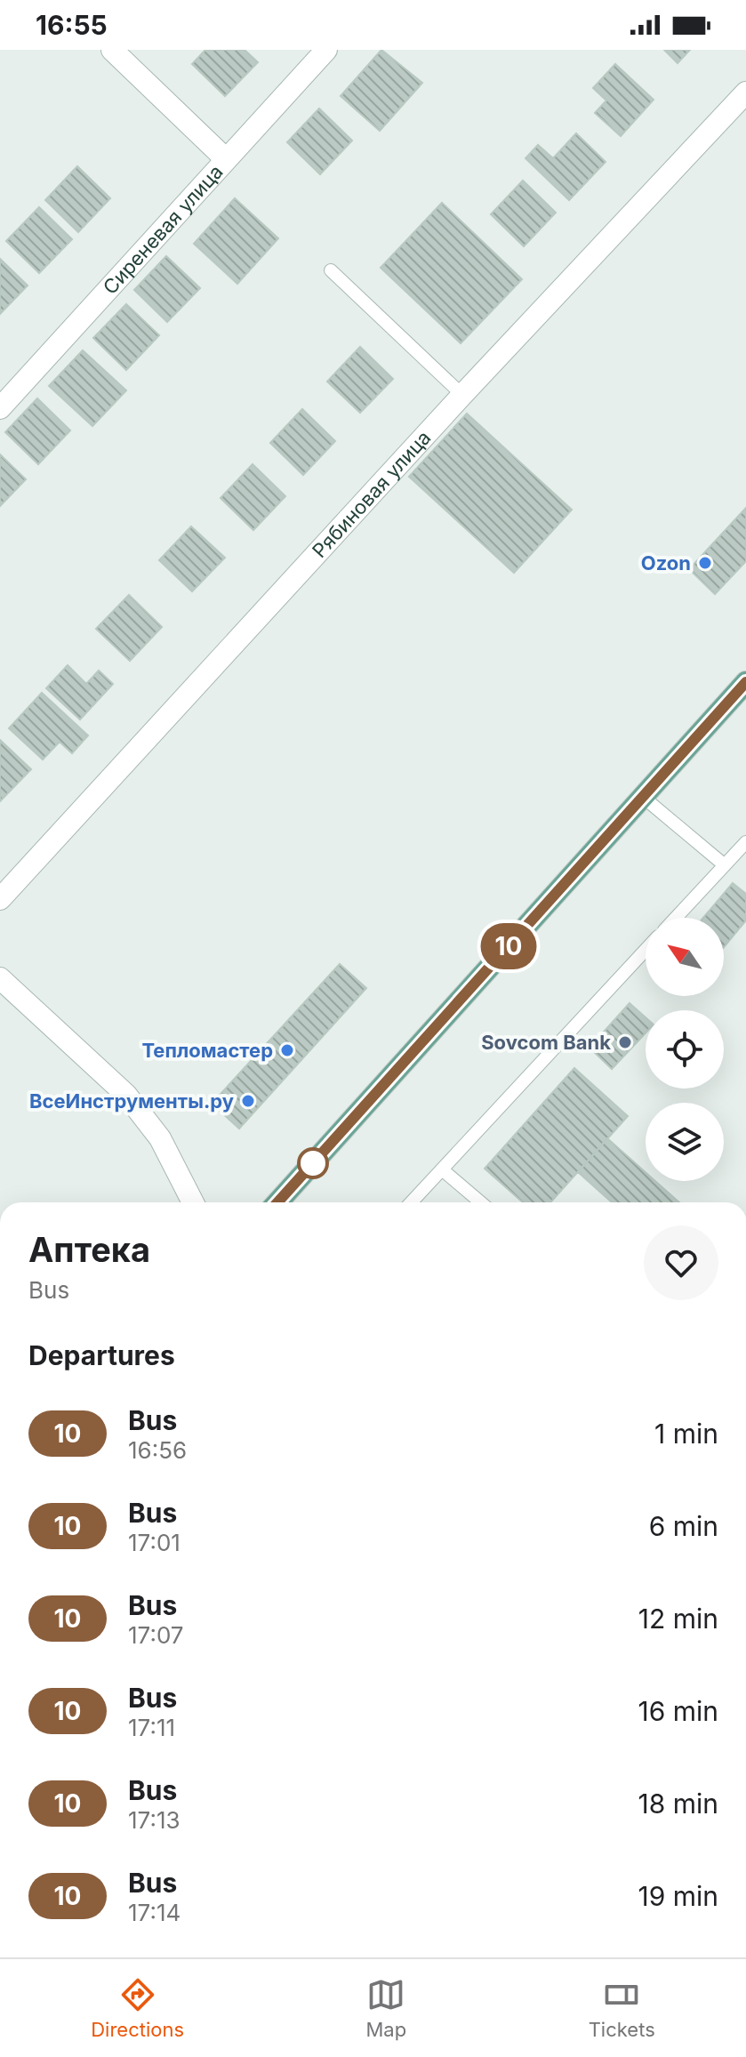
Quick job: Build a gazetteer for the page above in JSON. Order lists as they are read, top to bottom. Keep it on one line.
{"streets":{"street":["Сиреневая улица","Рябиновая улица"]},"places":["Ozon","Sovcom Bank","Тепломастер","ВсеИнструменты.ру"],"lines":["bus line 10"],"north":"top left","page":{"status":"16:55","on_map":"10","heading":[["Аптека","Bus"],"Departures"],"list":[{"mark":"10","name":"Bus","note":"16:56","value":"1 min"},{"mark":"10","name":"Bus","note":"17:01","value":"6 min"},{"mark":"10","name":"Bus","note":"17:07","value":"12 min"},{"mark":"10","name":"Bus","note":"17:11","value":"16 min"},{"mark":"10","name":"Bus","note":"17:13","value":"18 min"},{"mark":"10","name":"Bus","note":"17:14","value":"19 min"}],"tabs":["Directions","Map","Tickets"]}}
